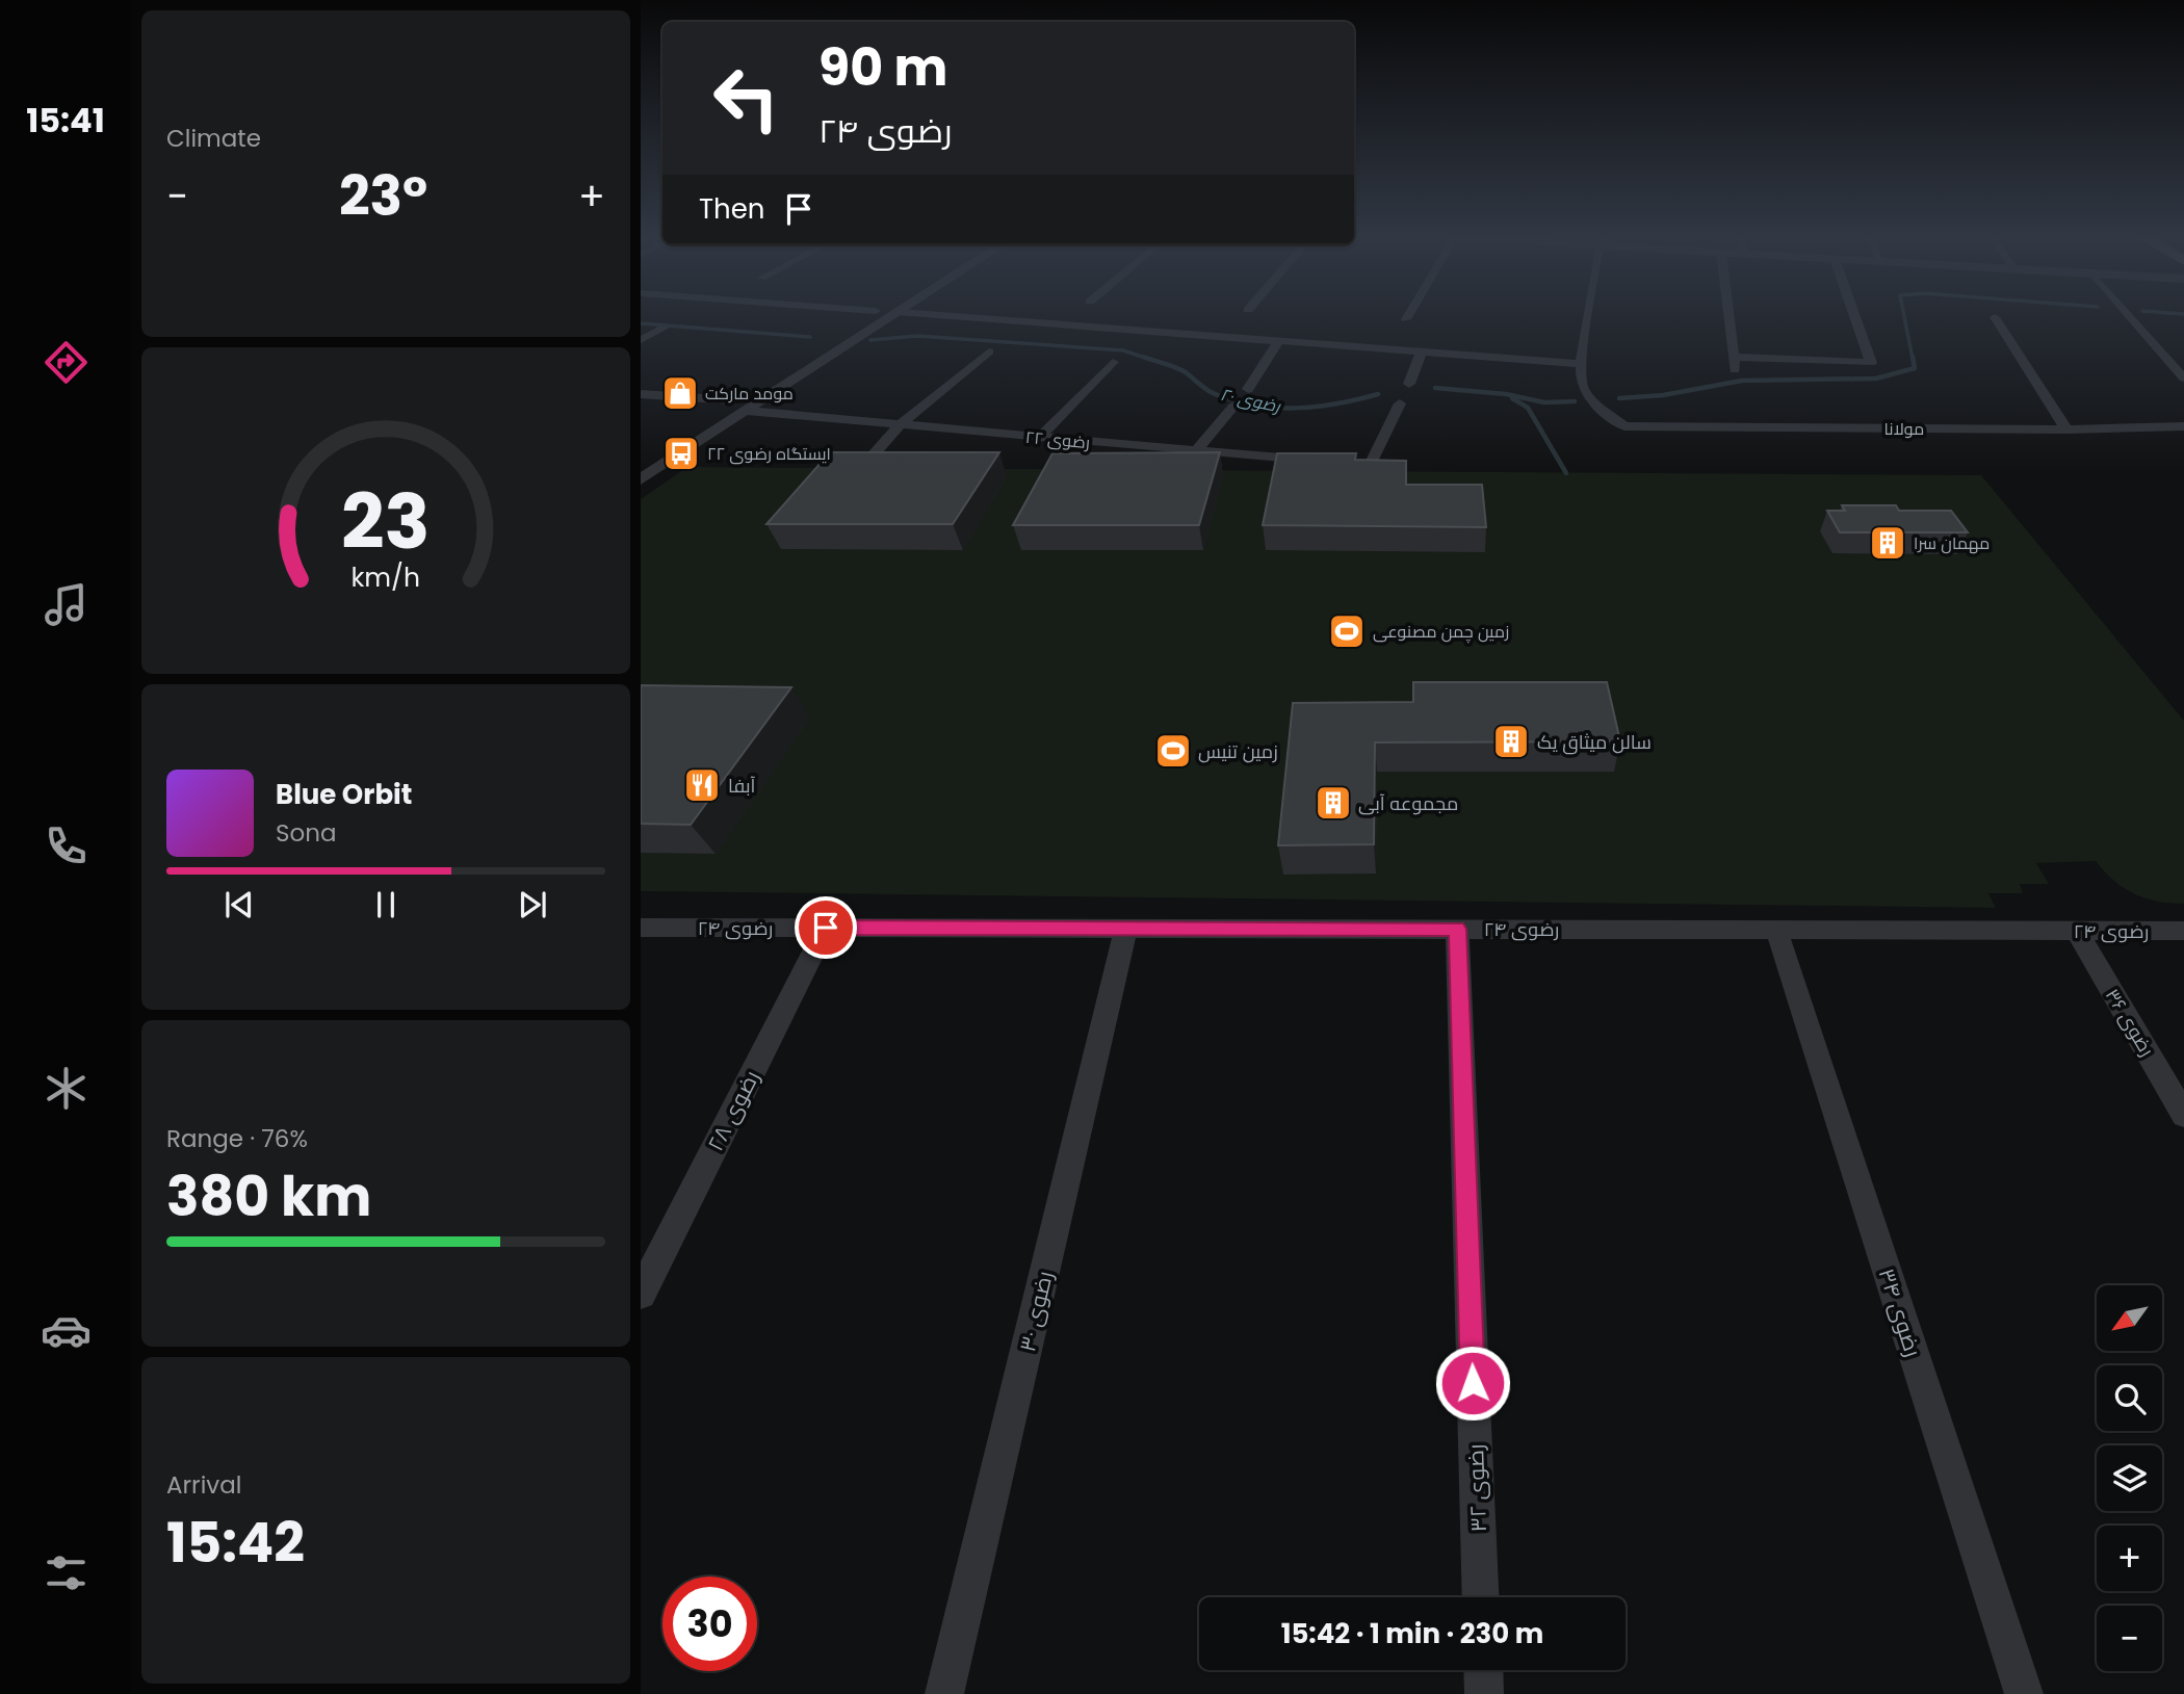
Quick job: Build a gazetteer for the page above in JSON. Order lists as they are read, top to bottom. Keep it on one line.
{"streets":{"street":["مولانا","رضوی ۲۲","رضوی ۲۴","رضوی ۳۶","رضوی ۲۸","رضوی ۳۰","رضوی ۳۴","رضوی ۳۲"]},"crossings":[["رضوی ۲۴","رضوی ۳۶"],["رضوی ۲۴","رضوی ۲۸"],["رضوی ۲۴","رضوی ۳۰"],["رضوی ۲۴","رضوی ۳۴"],["رضوی ۲۴","رضوی ۳۲"]],"water":["رضوی ۲۰"],"places":{"shop":["مومد مارکت"],"bus stop":["ایستگاه رضوی ۲۲"],"building":["مهمان سرا","سالن میثاق یک","مجموعه آبی"],"sports":["زمین چمن مصنوعی","زمین تنیس"],"restaurant":["آبفا"]},"north":"bottom left","page":{"tabs":"15:41","tile":["Climate",["Range · 76%","380 km"],["Arrival","15:42"]],"turn":["90 m","رضوی ۲۴"],"heat":["−","23°","+"],"then":"Then","song":["Blue Orbit","Sona"],"map_buttons":["+","−"],"limit":"30","trip":"15:42 · 1 min · 230 m","gauge":["23","km/h"]}}
